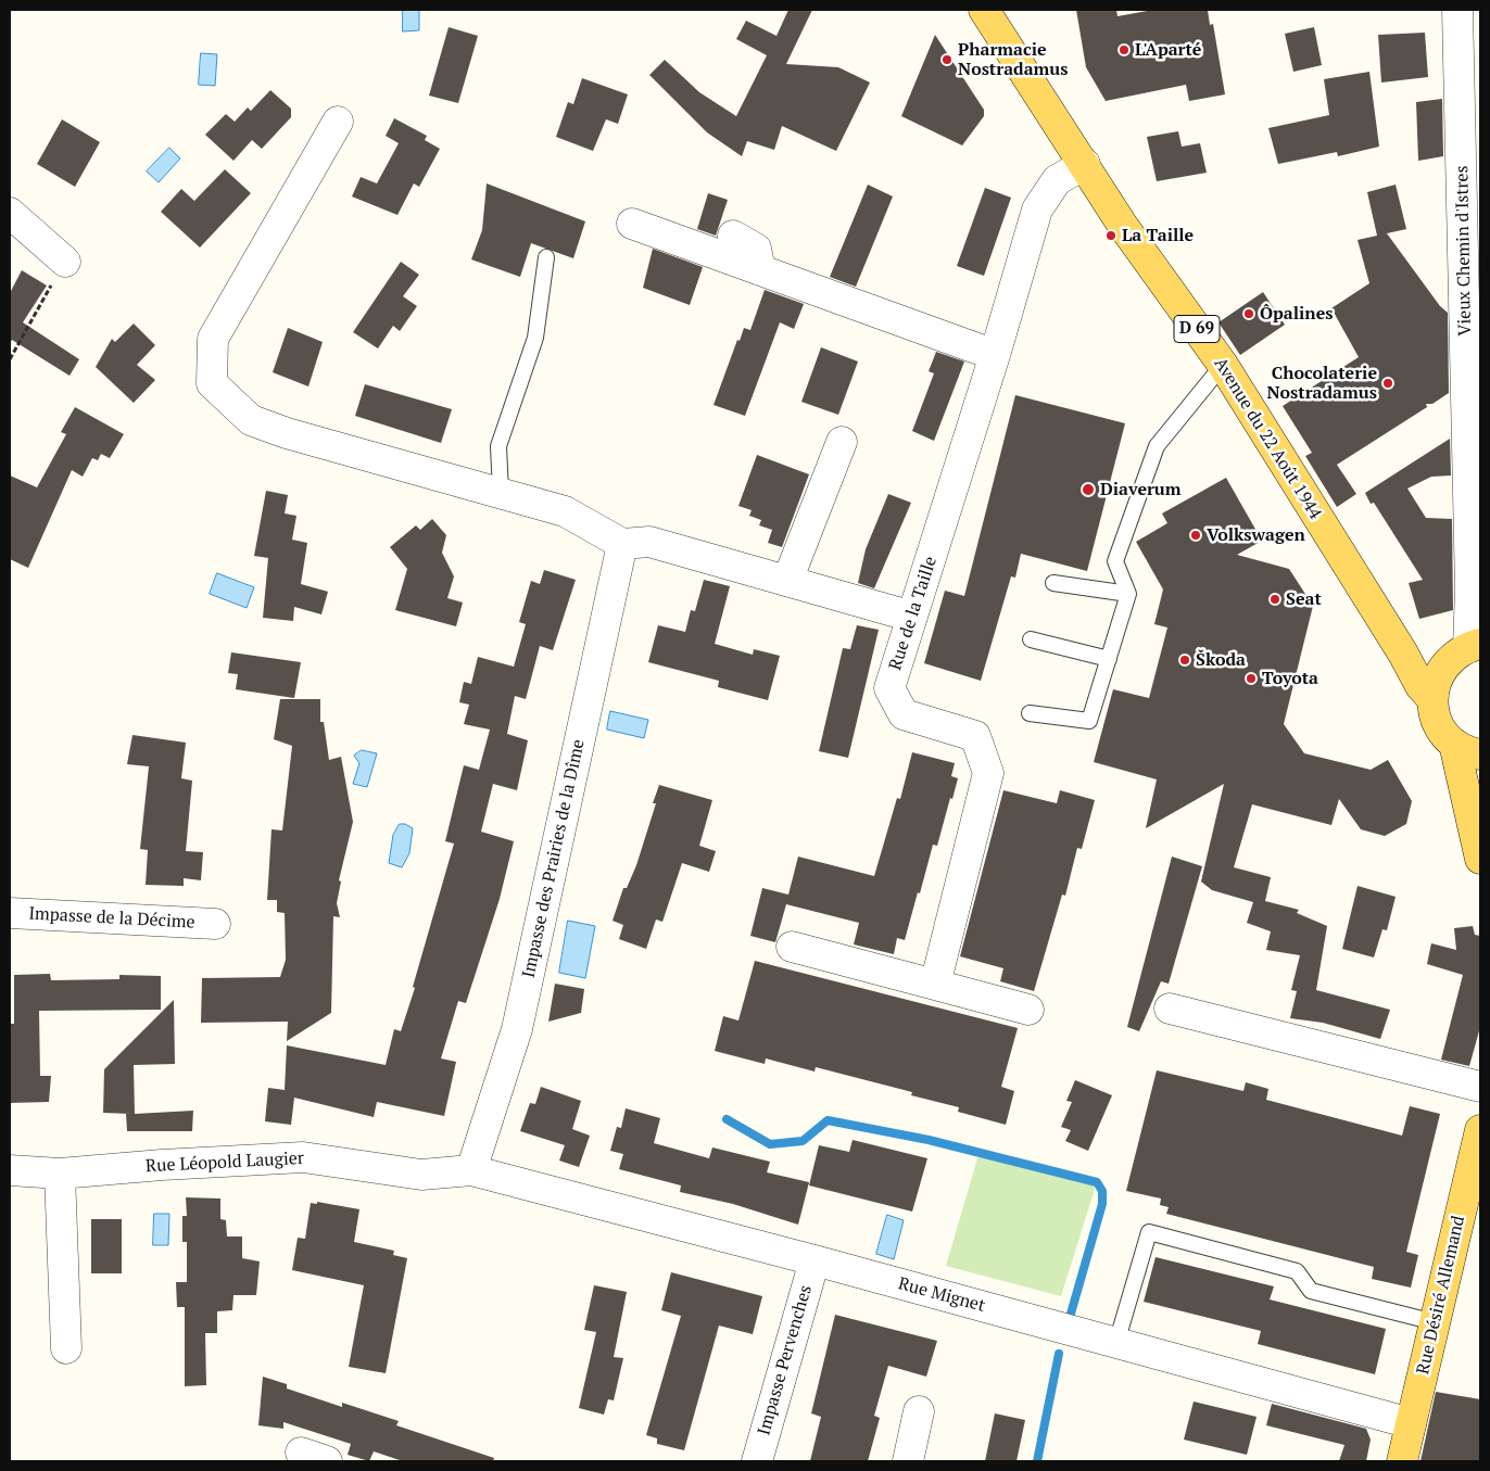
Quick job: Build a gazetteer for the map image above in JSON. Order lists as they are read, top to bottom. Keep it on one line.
{"streets":{"main road":["D 69","Avenue du 22 Août 1944","Rue Désiré Allemand"],"street":["Vieux Chemin d'Istres","Rue de la Taille","Impasse des Prairies de la Dîme","Impasse de la Décime","Rue Léopold Laugier","Rue Mignet","Impasse Pervenches"]},"crossings":[["Avenue du 22 Août 1944","Rue de la Taille"],["Impasse des Prairies de la Dîme","Rue Léopold Laugier"],["Impasse des Prairies de la Dîme","Rue Mignet"],["Rue Léopold Laugier","Rue Mignet"],["Rue Mignet","Rue Désiré Allemand"],["Rue Mignet","Impasse Pervenches"]],"places":["L'Aparté","Pharmacie Nostradamus","La Taille","Ôpalines","Chocolaterie Nostradamus","Diaverum","Volkswagen","Seat","Škoda","Toyota"]}
